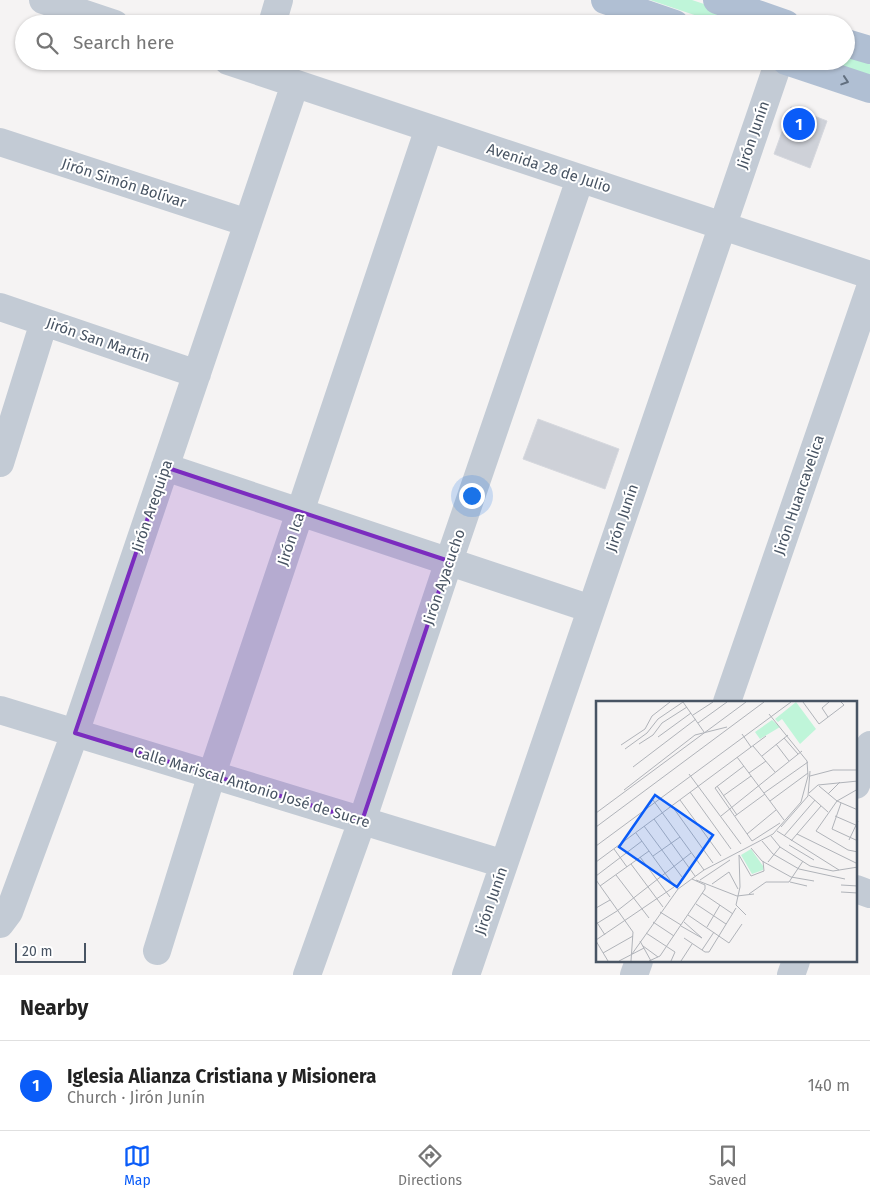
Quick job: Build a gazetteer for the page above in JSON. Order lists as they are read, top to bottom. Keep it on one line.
{"streets":{"street":["Jirón Junín","Avenida 28 de Julio","Jirón Simón Bolívar","Jirón San Martín","Jirón Huancavelica","Jirón Arequipa","Jirón Ica","Jirón Ayacucho","Calle Mariscal Antonio José de Sucre"]},"crossings":[["Jirón Junín","Avenida 28 de Julio"],["Jirón Junín","Calle Mariscal Antonio José de Sucre"],["Avenida 28 de Julio","Jirón Arequipa"],["Avenida 28 de Julio","Jirón Ica"],["Avenida 28 de Julio","Jirón Ayacucho"],["Jirón Simón Bolívar","Jirón Arequipa"],["Jirón San Martín","Jirón Arequipa"],["Jirón Arequipa","Calle Mariscal Antonio José de Sucre"],["Jirón Ica","Calle Mariscal Antonio José de Sucre"],["Jirón Ayacucho","Calle Mariscal Antonio José de Sucre"]],"scale_bar":"20 m","page":{"search":"Search here","pins":"1","scale":"20 m","heading":"Nearby","list":[{"mark":"1","name":"Iglesia Alianza Cristiana y Misionera","note":"Church · Jirón Junín","value":"140 m"}],"nav":["Map","Directions","Saved"]}}
